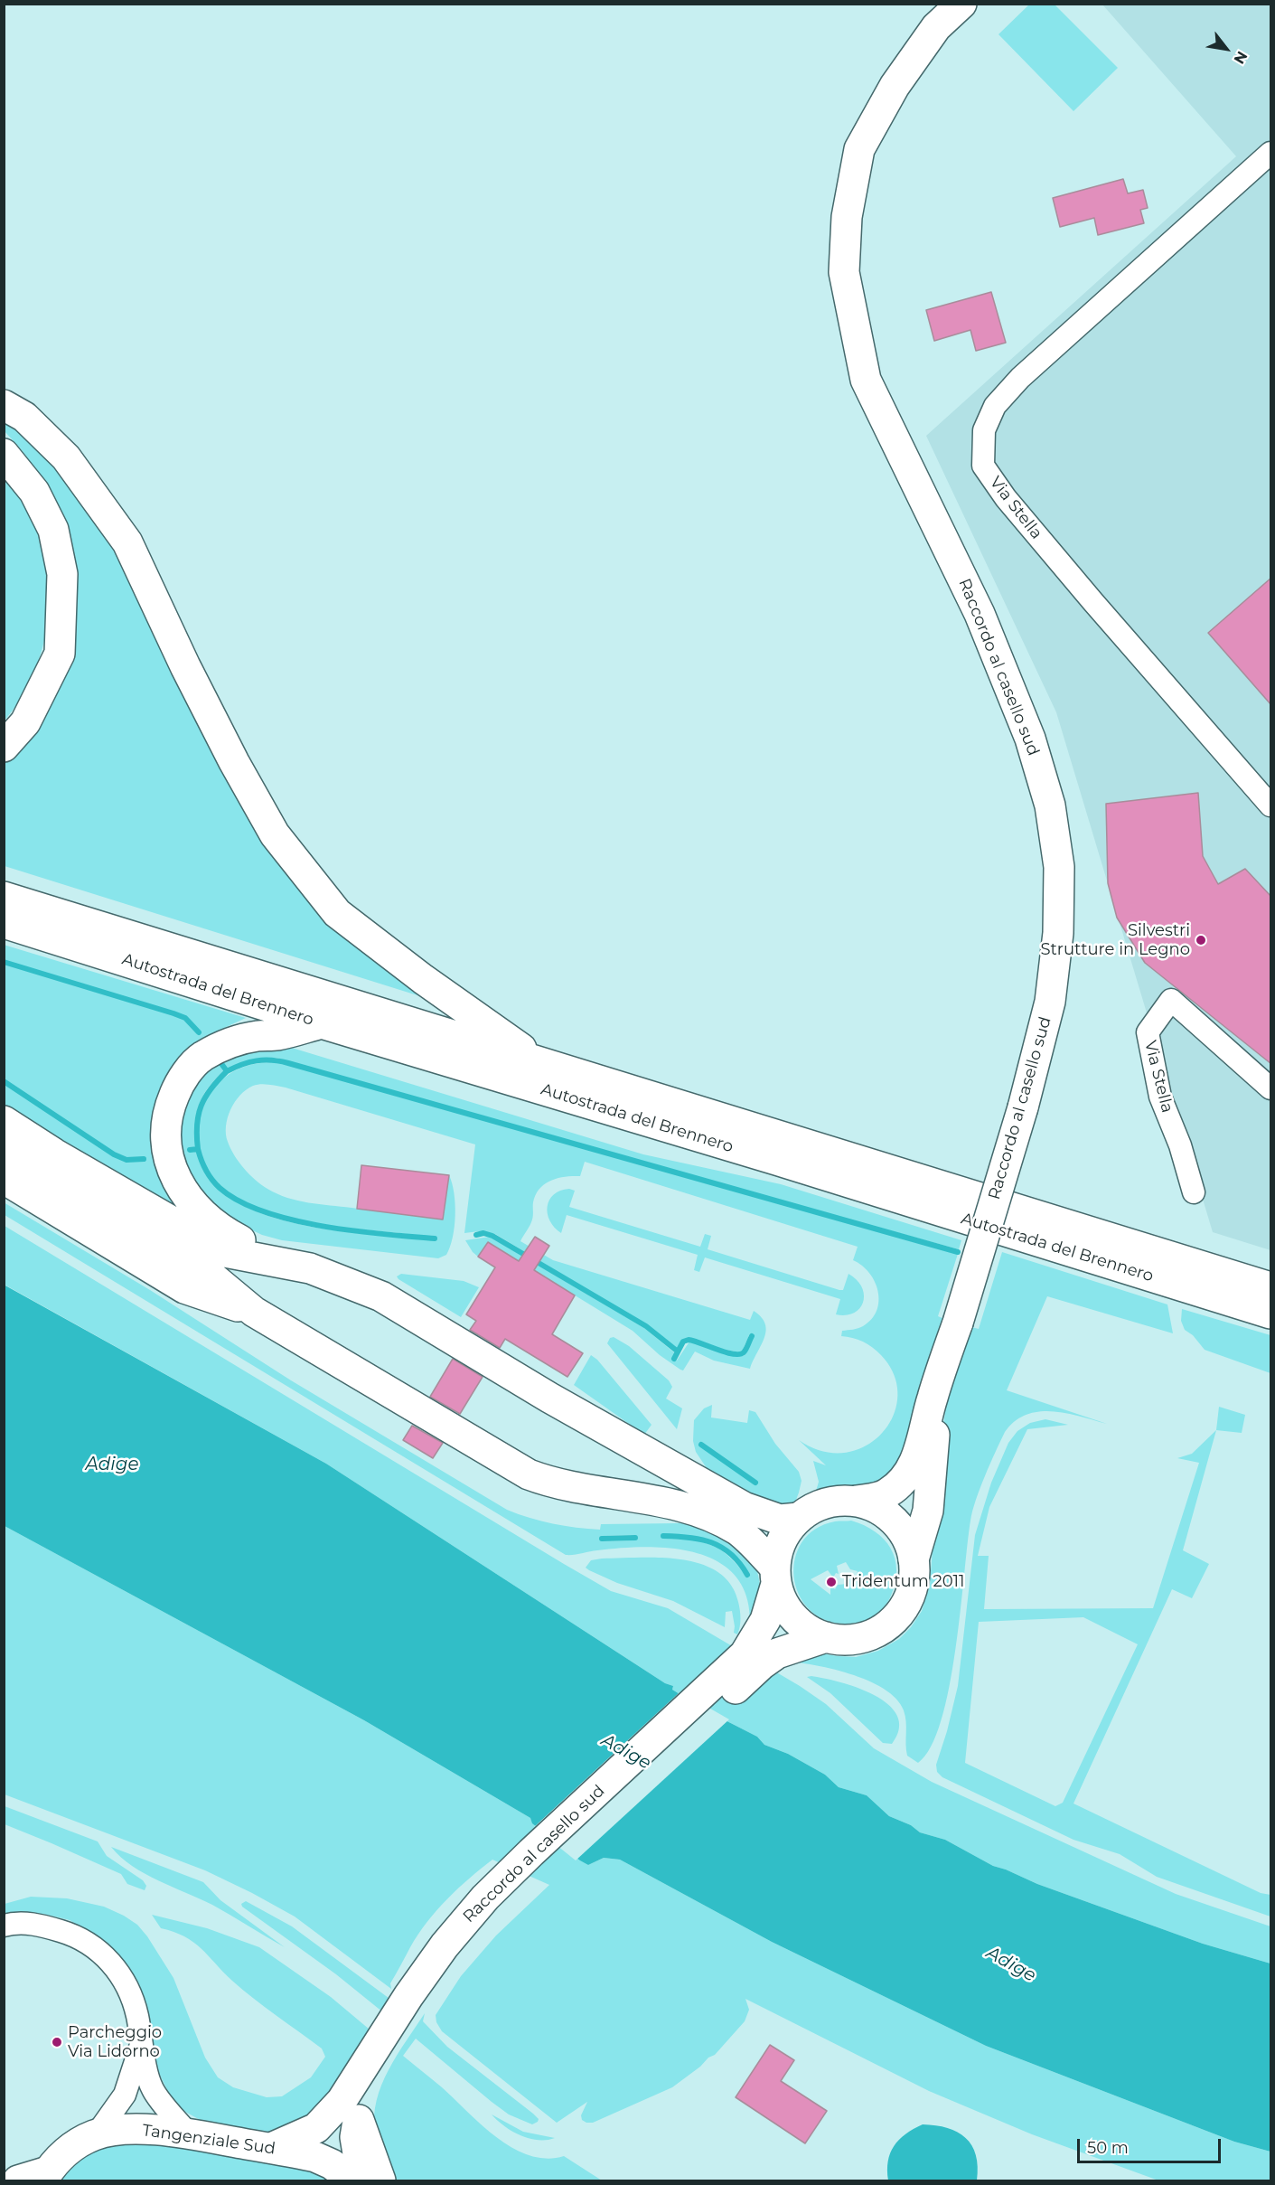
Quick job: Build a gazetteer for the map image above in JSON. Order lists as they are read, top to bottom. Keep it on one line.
{"streets":{"main road":["Raccordo al casello sud","Autostrada del Brennero","Tangenziale Sud"],"street":["Via Stella"]},"crossings":[["Raccordo al casello sud","Tangenziale Sud"]],"water":["Adige"],"places":["Silvestri Strutture in Legno","Tridentum 2011","Parcheggio Via Lidorno"],"scale_bar":"50 m","north":"bottom right"}
